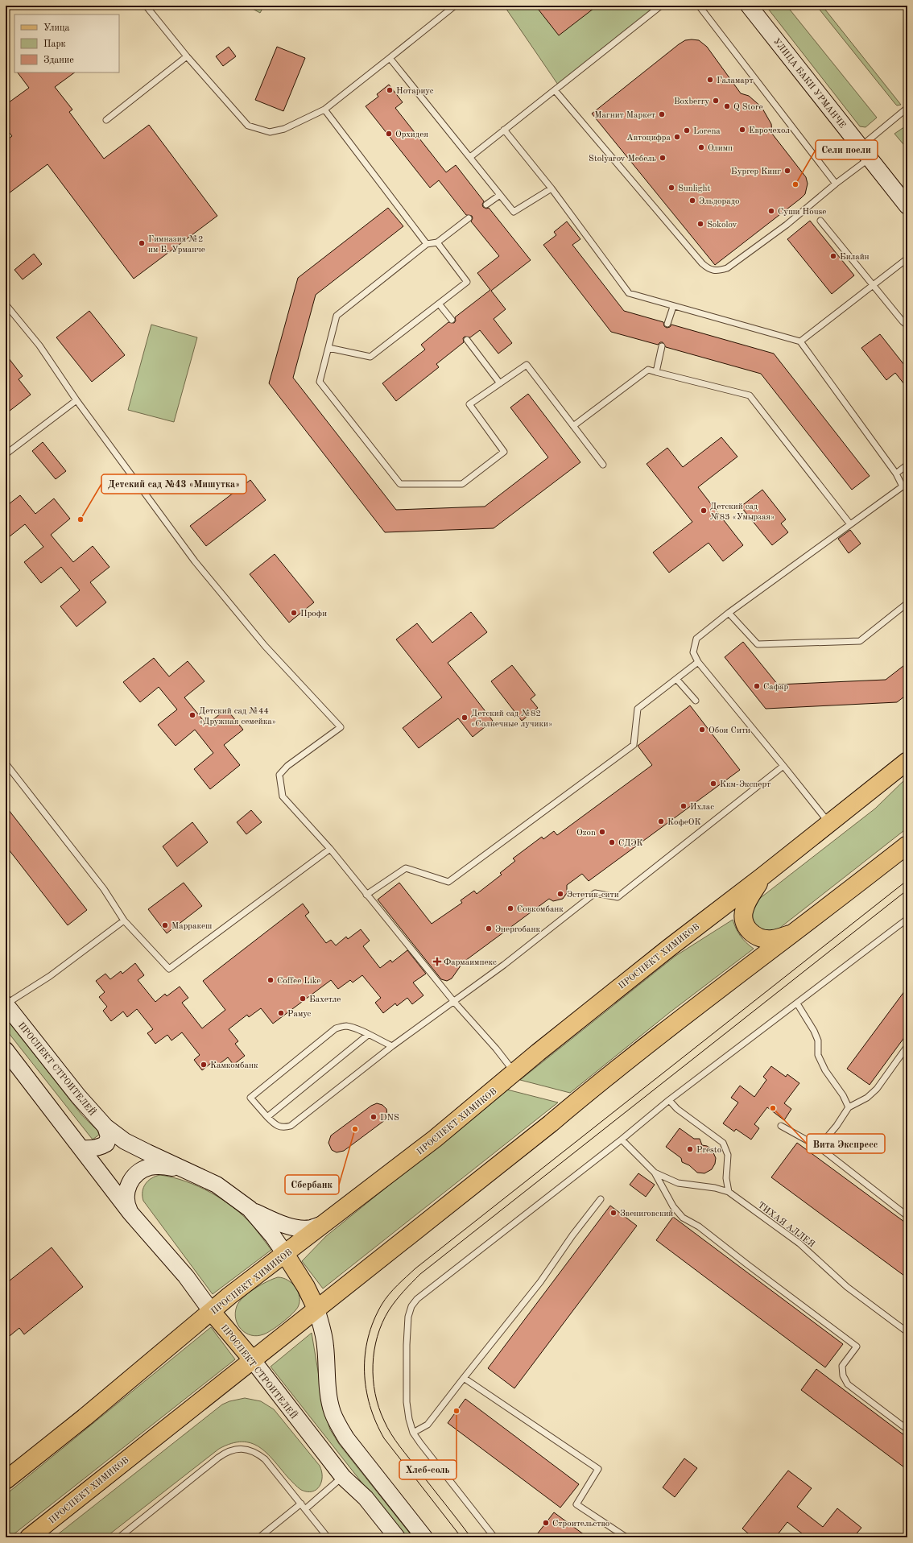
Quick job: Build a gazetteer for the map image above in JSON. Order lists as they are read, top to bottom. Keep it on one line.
{"streets":{"main road":["УЛИЦА БАКИ УРМАНЧЕ","ПРОСПЕКТ ХИМИКОВ","ПРОСПЕКТ СТРОИТЕЛЕЙ"],"lane":["ТИХАЯ АЛЛЕЯ"]},"crossings":[["ПРОСПЕКТ ХИМИКОВ","ПРОСПЕКТ СТРОИТЕЛЕЙ"]],"places":{"other":["Галамарт","Нотариус","Boxberry","Q Store","Магнит Маркет","Еврочехол","Lorena","Орхидея","Автоцифра","Олимп","Stolyarov Мебель","Бургер Кинг","Сели поели","Sunlight","Эльдорадо","Суши House","Sokolov","Гимназия №2 им Б. Урманче","Билайн","Детский сад №83 «Умырзая»","Детский сад №43 «Мишутка»","Профи","Сафар","Детский сад №44 «Дружная семейка»","Детский сад №82 «Солнечные лучики»","Обои Сити","Ккм-Эксперт","Ихлас","КофеОК","Ozon","СДЭК","Эстетик-сити","Совкомбанк","Марракеш","Энергобанк","Coffee Like","Бахетле","Рамус","Камкомбанк","Вита Экспресс","DNS","Сбербанк","Presto","Звениговский","Хлеб-соль","Строительство"],"health":["Фармаимпекс"]},"legend":["Улица","Парк","Здание"]}
